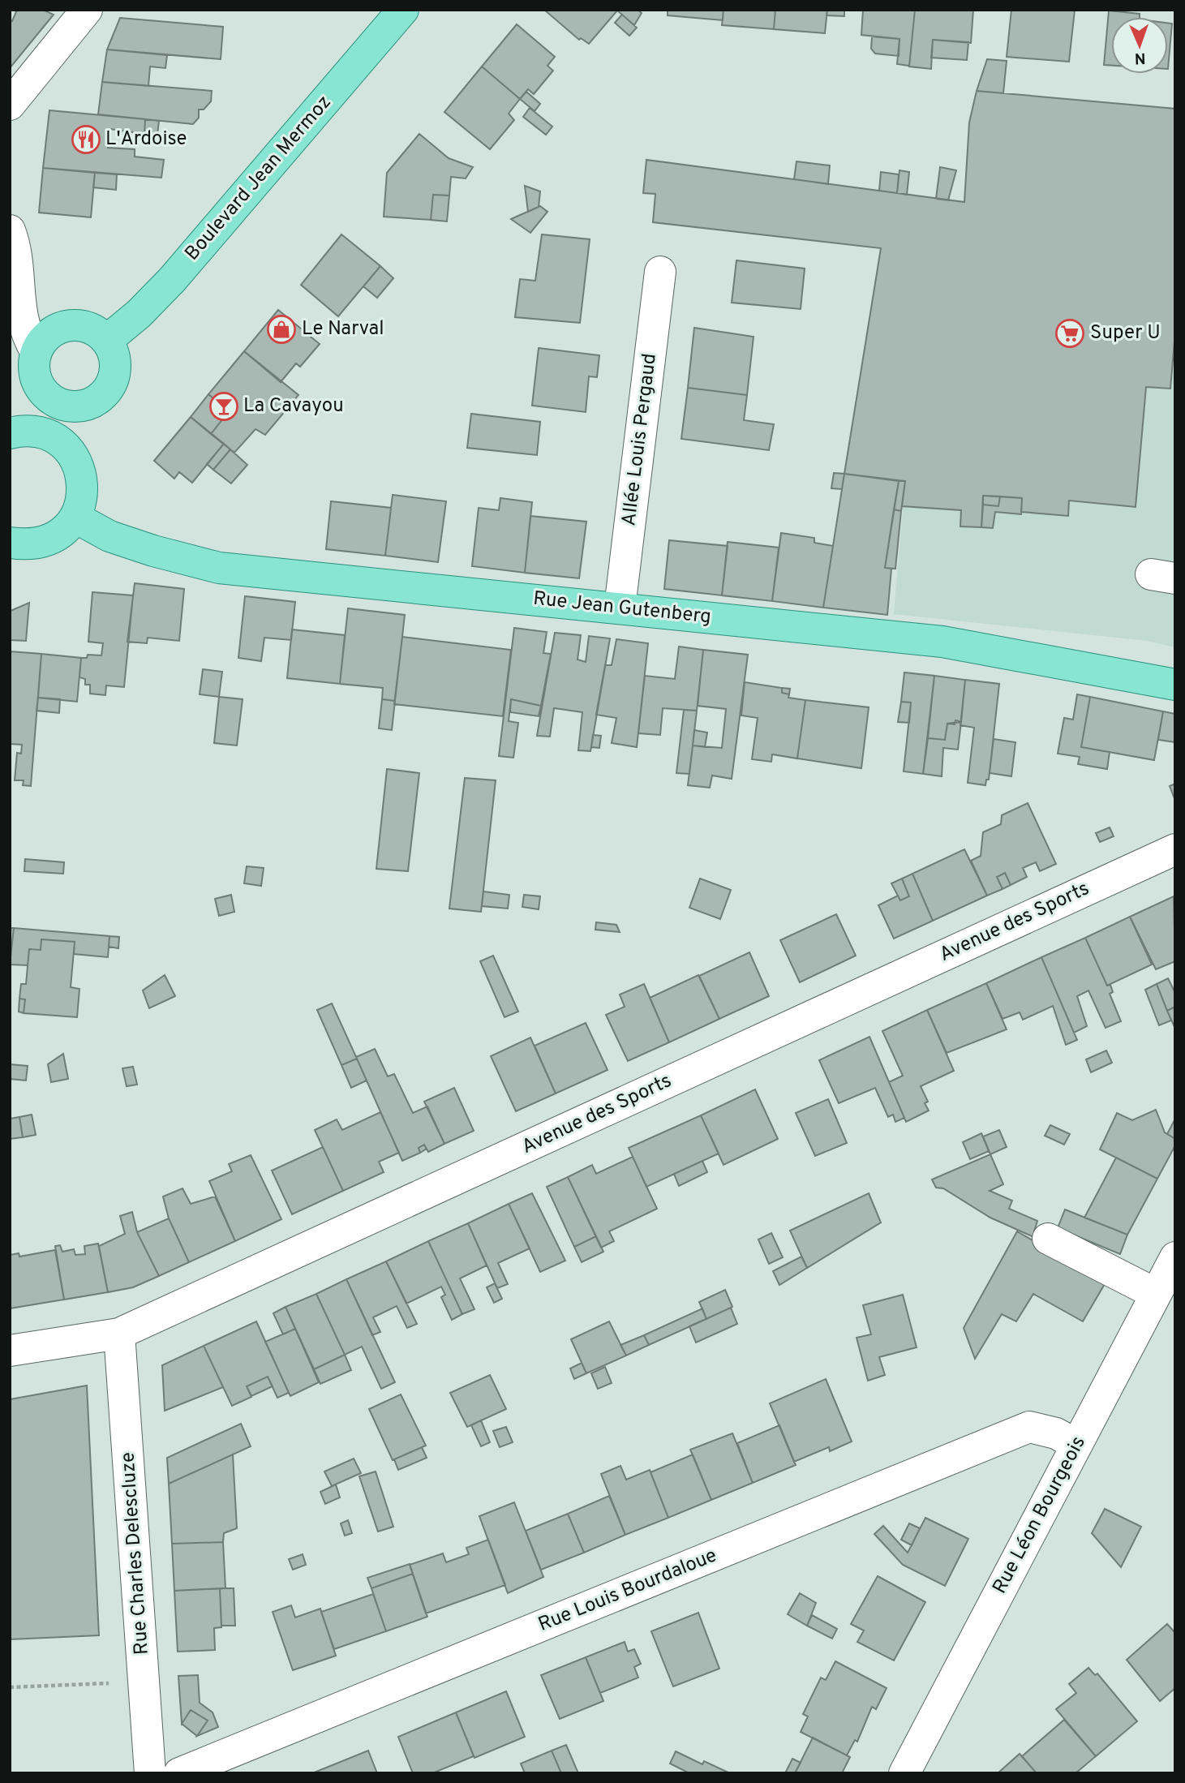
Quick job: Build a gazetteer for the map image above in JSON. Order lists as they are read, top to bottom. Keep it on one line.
{"streets":{"main road":["Boulevard Jean Mermoz","Rue Jean Gutenberg"],"street":["Allée Louis Pergaud","Avenue des Sports","Rue Léon Bourgeois","Rue Charles Delescluze","Rue Louis Bourdaloue"]},"crossings":[["Allée Louis Pergaud","Rue Jean Gutenberg"],["Avenue des Sports","Rue Charles Delescluze"],["Rue Léon Bourgeois","Rue Louis Bourdaloue"]],"places":{"restaurant":["L'Ardoise"],"shop":["Le Narval"],"supermarket":["Super U"],"bar":["La Cavayou"]},"north":"bottom"}
